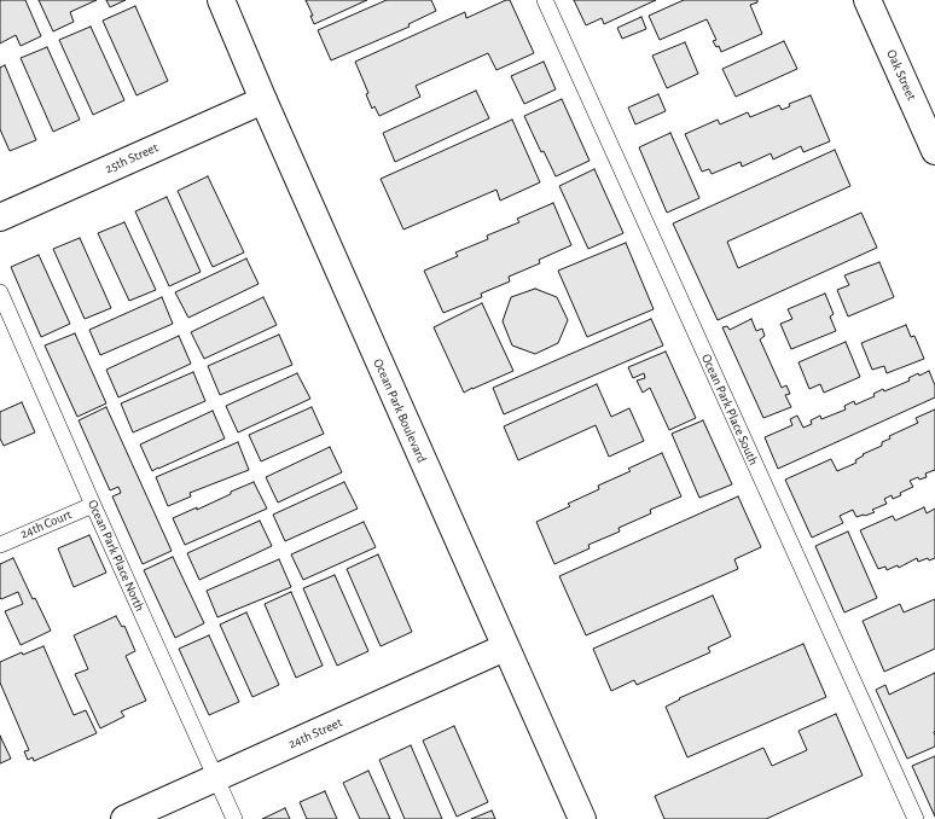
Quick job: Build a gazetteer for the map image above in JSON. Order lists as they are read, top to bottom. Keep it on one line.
{"streets":{"street":["Oak Street","25th Street","Ocean Park Boulevard","24th Street"],"lane":["Ocean Park Place South","24th Court","Ocean Park Place North"]},"crossings":[["25th Street","Ocean Park Boulevard"],["Ocean Park Boulevard","24th Street"],["24th Court","Ocean Park Place North"],["Ocean Park Place North","24th Street"]]}
